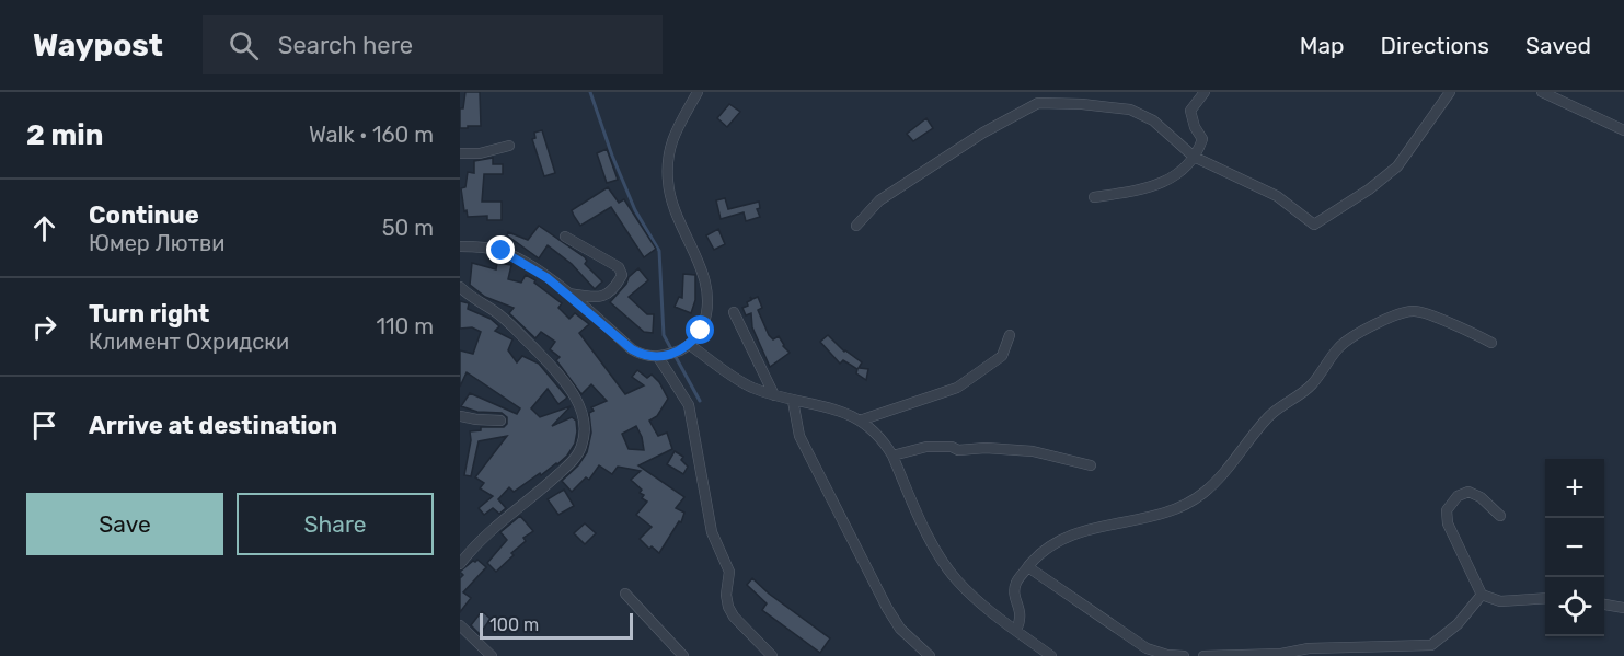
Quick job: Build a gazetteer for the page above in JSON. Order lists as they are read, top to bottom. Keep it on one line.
{"scale_bar":"100 m","page":{"header":"Waypost","search":"Search here","nav":["Map","Directions","Saved"],"heading":["2 min","Walk · 160 m"],"list":[["Continue","Юмер Лютви","50 m"],["Turn right","Климент Охридски","110 m"],"Arrive at destination"],"map_buttons":["+","−"],"buttons":["Save","Share"],"scale":"100 m"}}
